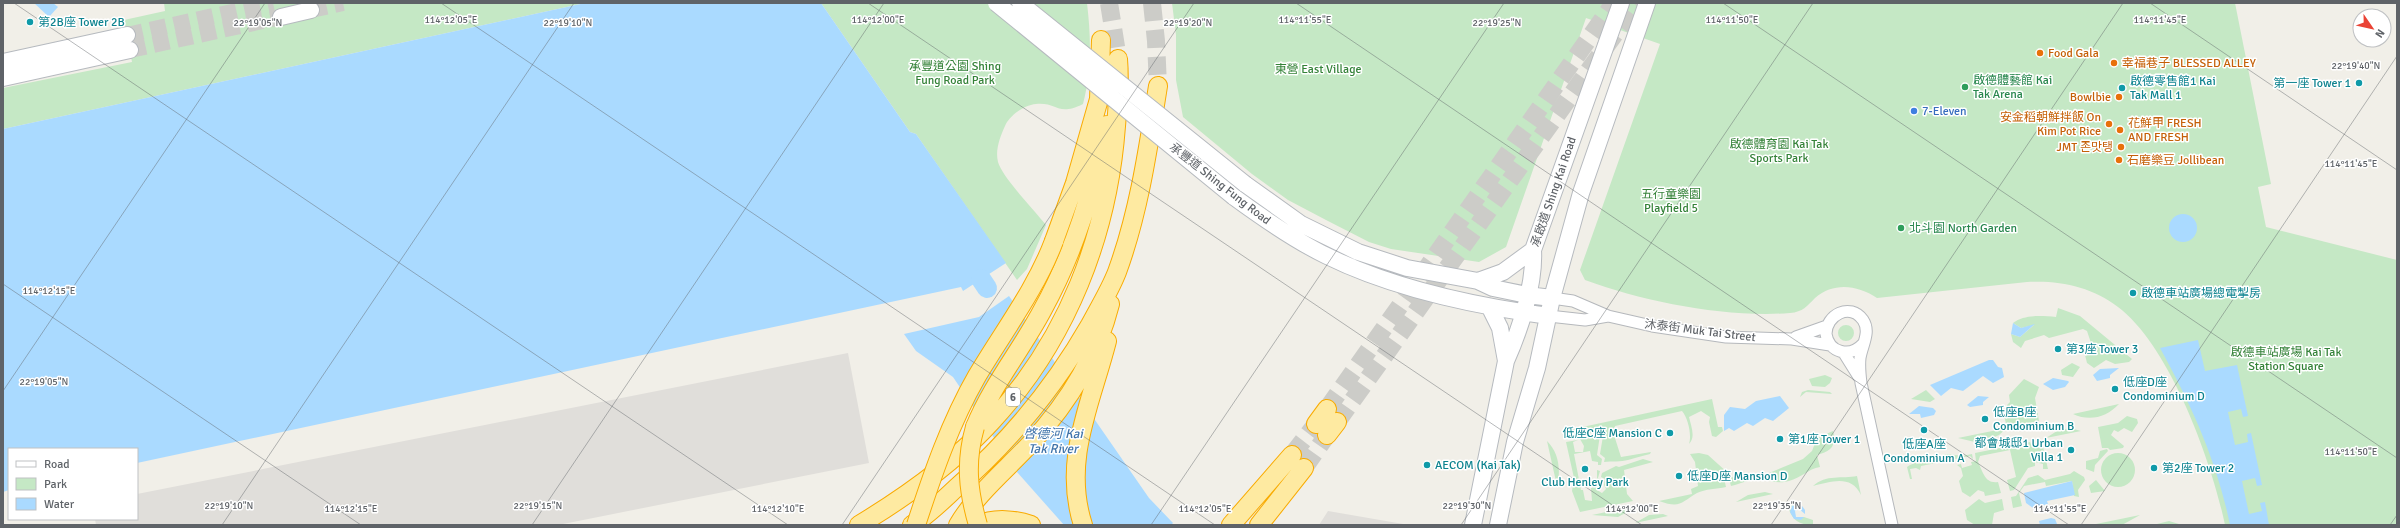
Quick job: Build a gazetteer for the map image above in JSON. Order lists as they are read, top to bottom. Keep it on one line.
{"streets":{"highway":["6"],"main road":["承豐道 Shing Fung Road","承啟道 Shing Kai Road"],"street":["沐泰街 Muk Tai Street"]},"crossings":[["承豐道 Shing Fung Road","承啟道 Shing Kai Road"],["承豐道 Shing Fung Road","沐泰街 Muk Tai Street"]],"water":["啓德河 Kai Tak River"],"parks":["承豐道公園 Shing Fung Road Park","東營 East Village","啟德體育園 Kai Tak Sports Park","五行童樂園 Playfield 5","啟德車站廣場 Kai Tak Station Square"],"places":["第2B座 Tower 2B","Food Gala","幸福巷子 BLESSED ALLEY","第一座 Tower 1","啟德體藝館 Kai Tak Arena","啟德零售館1 Kai Tak Mall 1","Bowlbie","7-Eleven","安金稻朝鮮拌飯 On Kim Pot Rice","花鮮甲 FRESH AND FRESH","JMT 존맛탱","石磨樂豆 Jollibean","北斗園 North Garden","啟德車站廣場總電掣房","第3座 Tower 3","低座D座 Condominium D","低座B座 Condominium B","低座A座 Condominium A","低座C座 Mansion C","第1座 Tower 1","都會城邸1 Urban Villa 1","AECOM (Kai Tak)","第2座 Tower 2","Club Henley Park","低座D座 Mansion D"],"legend":["Road","Park","Water"],"north":"bottom right","coordinates":["114°12'00\"E","114°11'45\"E","114°12'05\"E","114°11'55\"E","114°11'50\"E","22°19'05\"N","22°19'10\"N","22°19'20\"N","22°19'25\"N","22°19'40\"N","114°12'15\"E","22°19'15\"N","22°19'30\"N","22°19'35\"N","114°12'10\"E"]}
